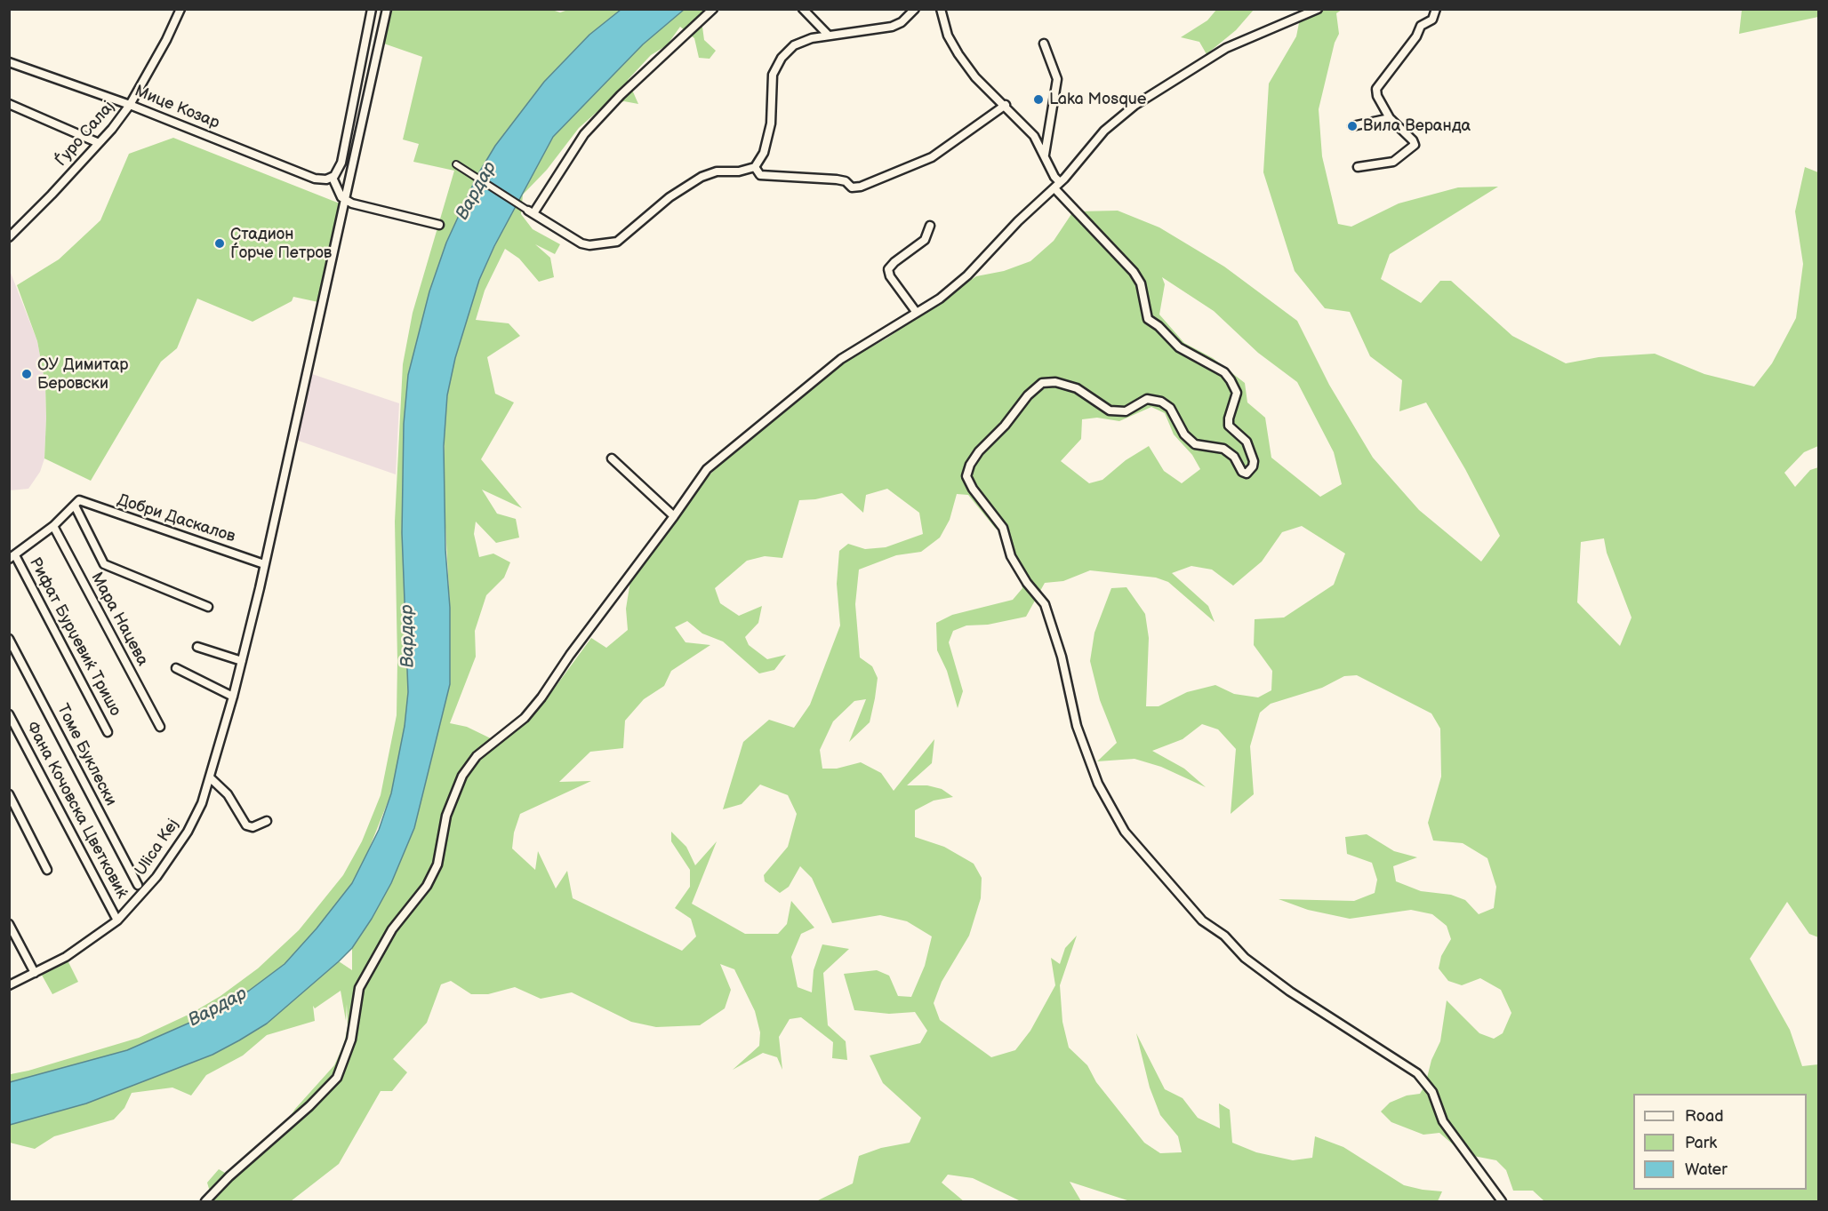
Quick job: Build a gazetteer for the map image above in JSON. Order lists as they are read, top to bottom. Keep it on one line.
{"streets":{"street":["Мице Козар","Ѓуро Салај","Добри Даскалов","Мара Нацева","Рифат Бурџевиќ Тришо","Томе Буклески","Фана Кочовска Цветковиќ","Ulica Kej"]},"crossings":[["Мице Козар","Ѓуро Салај"],["Добри Даскалов","Ulica Kej"],["Фана Кочовска Цветковиќ","Ulica Kej"]],"water":["Вардар"],"places":["Laka Mosque","Вила Веранда","Стадион Ѓорче Петров","ОУ Димитар Беровски"],"legend":["Road","Park","Water"]}
